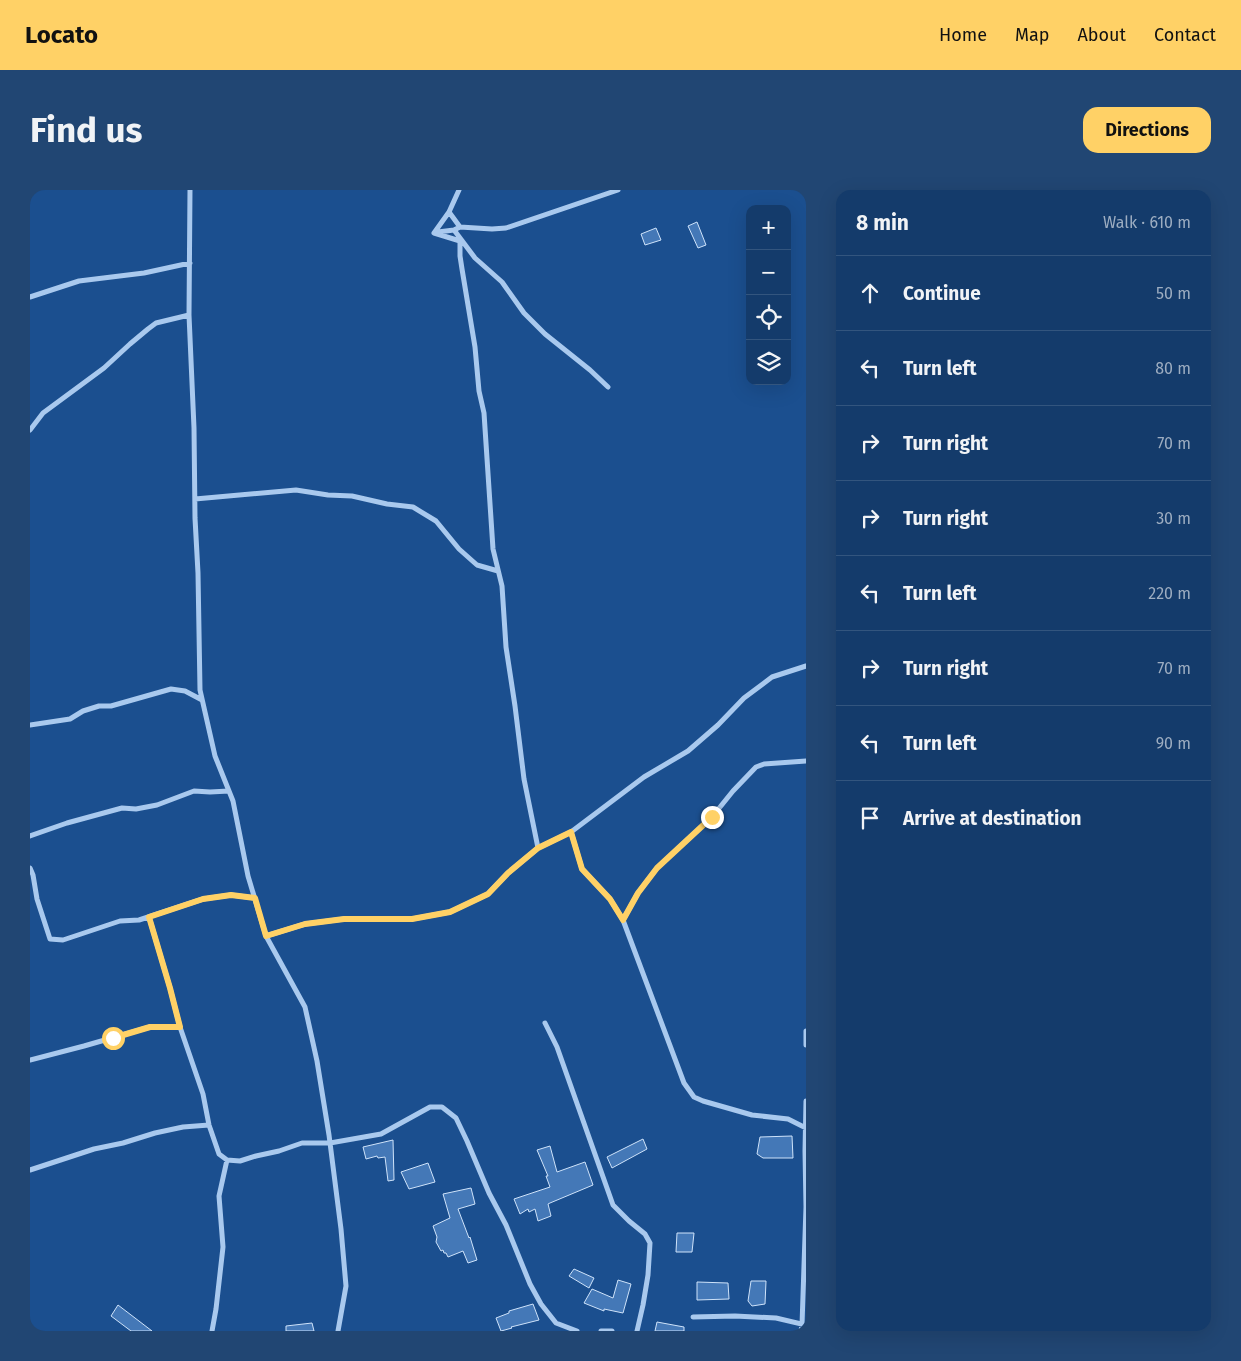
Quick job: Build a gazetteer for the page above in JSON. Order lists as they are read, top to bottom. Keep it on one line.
{"page":{"header":"Locato","nav":["Home","Map","About","Contact"],"buttons":"Directions","title":"Find us","heading":["8 min","Walk · 610 m"],"map_buttons":["+","−"],"list":[["Continue","50 m"],["Turn left","80 m"],["Turn right","70 m"],["Turn right","30 m"],["Turn left","220 m"],["Turn right","70 m"],["Turn left","90 m"],"Arrive at destination"]}}
